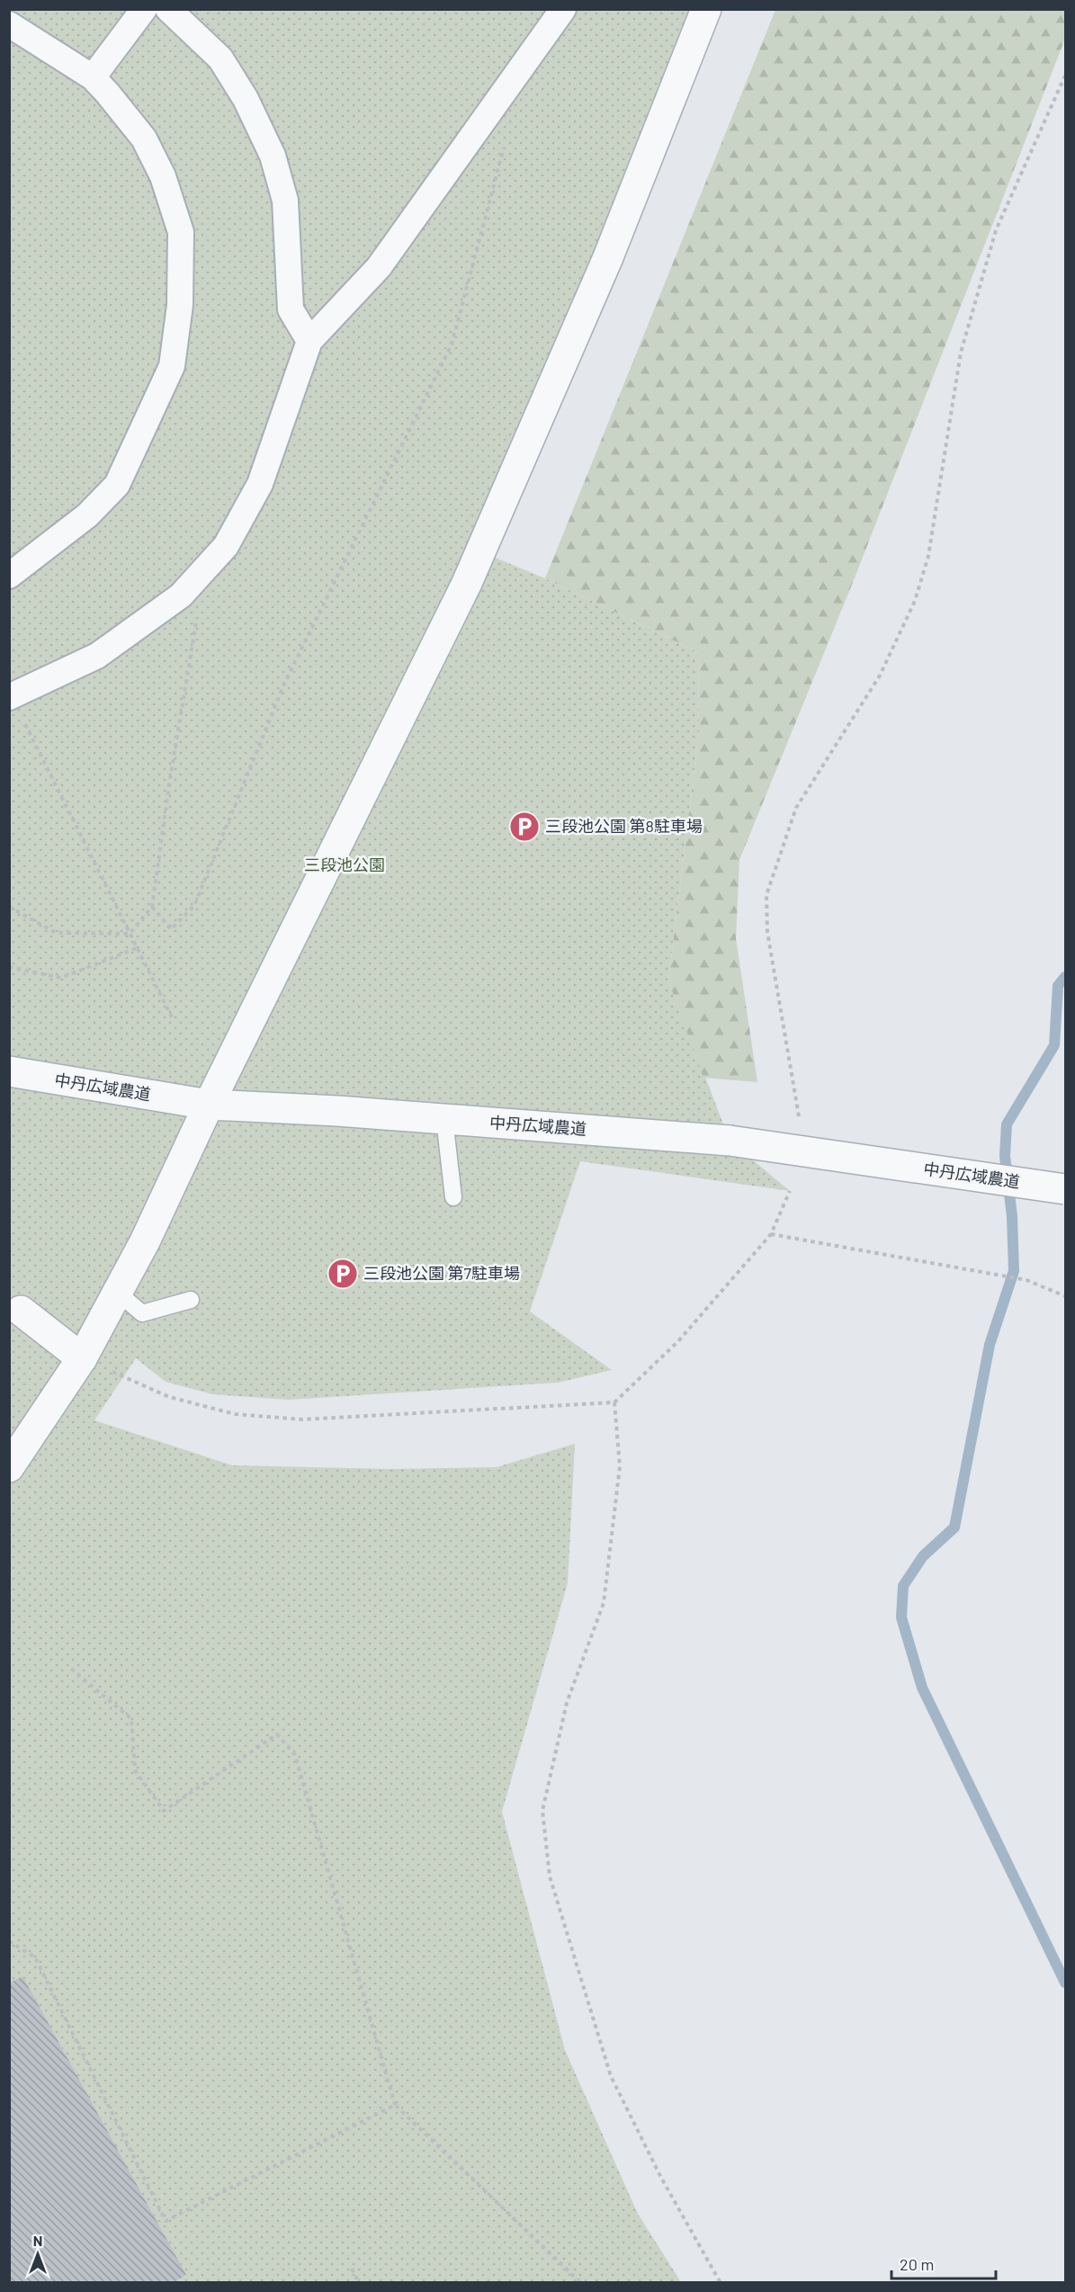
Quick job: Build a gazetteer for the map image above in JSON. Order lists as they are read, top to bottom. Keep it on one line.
{"streets":{"street":["中丹広域農道"]},"parks":["三段池公園"],"places":{"parking":["三段池公園 第8駐車場","三段池公園 第7駐車場"]},"scale_bar":"20 m","north":"top"}
